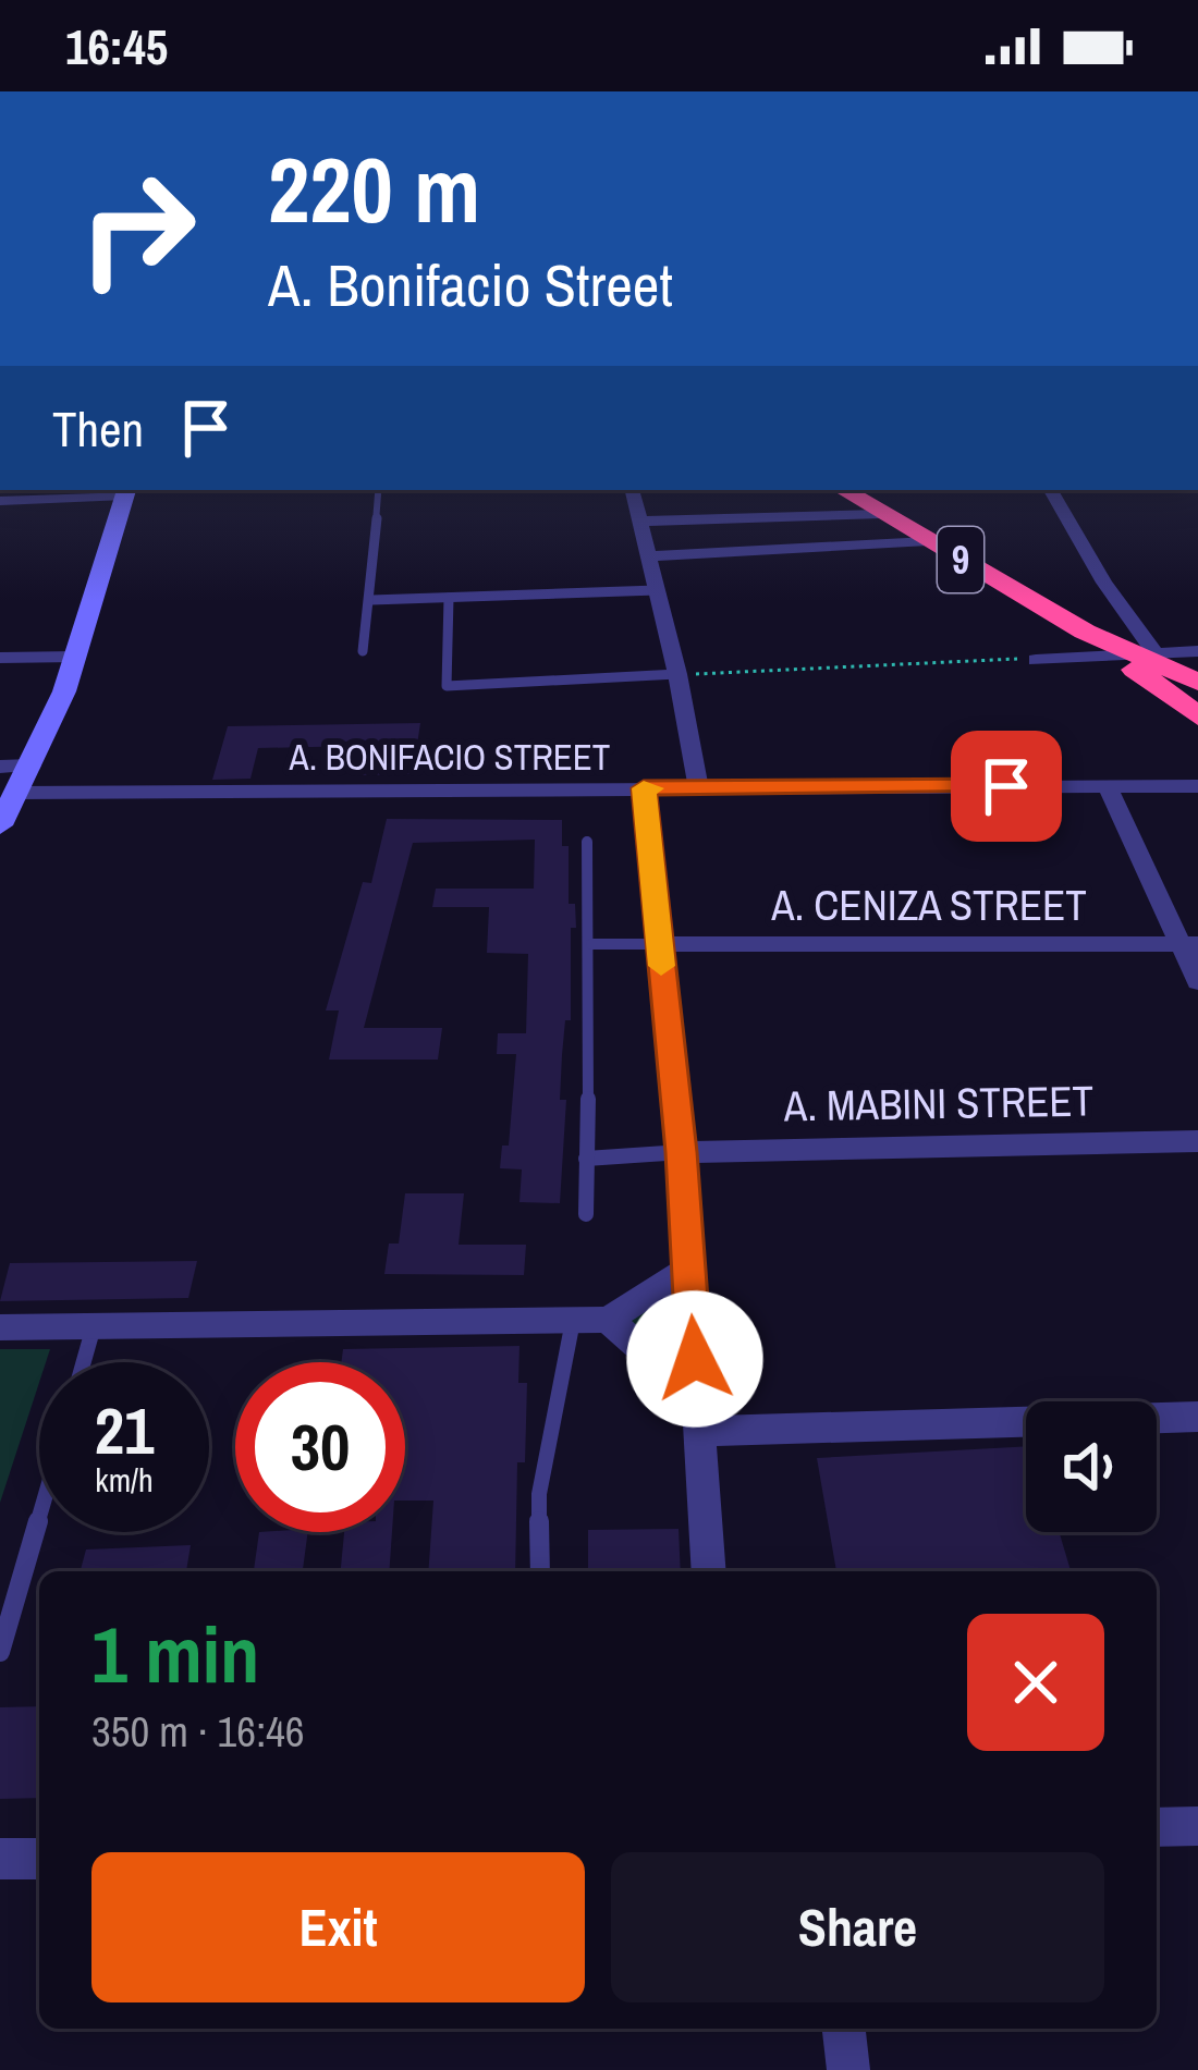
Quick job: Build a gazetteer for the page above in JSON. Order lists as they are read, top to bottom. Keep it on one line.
{"streets":{"highway":["9"],"street":["A. BONIFACIO STREET","A. CENIZA STREET","A. MABINI STREET"]},"page":{"status":"16:45","turn":["220 m","A. Bonifacio Street"],"then":"Then","speed":"21 km/h","limit":"30","heading":["1 min","350 m · 16:46"],"buttons":["Exit","Share"]}}
